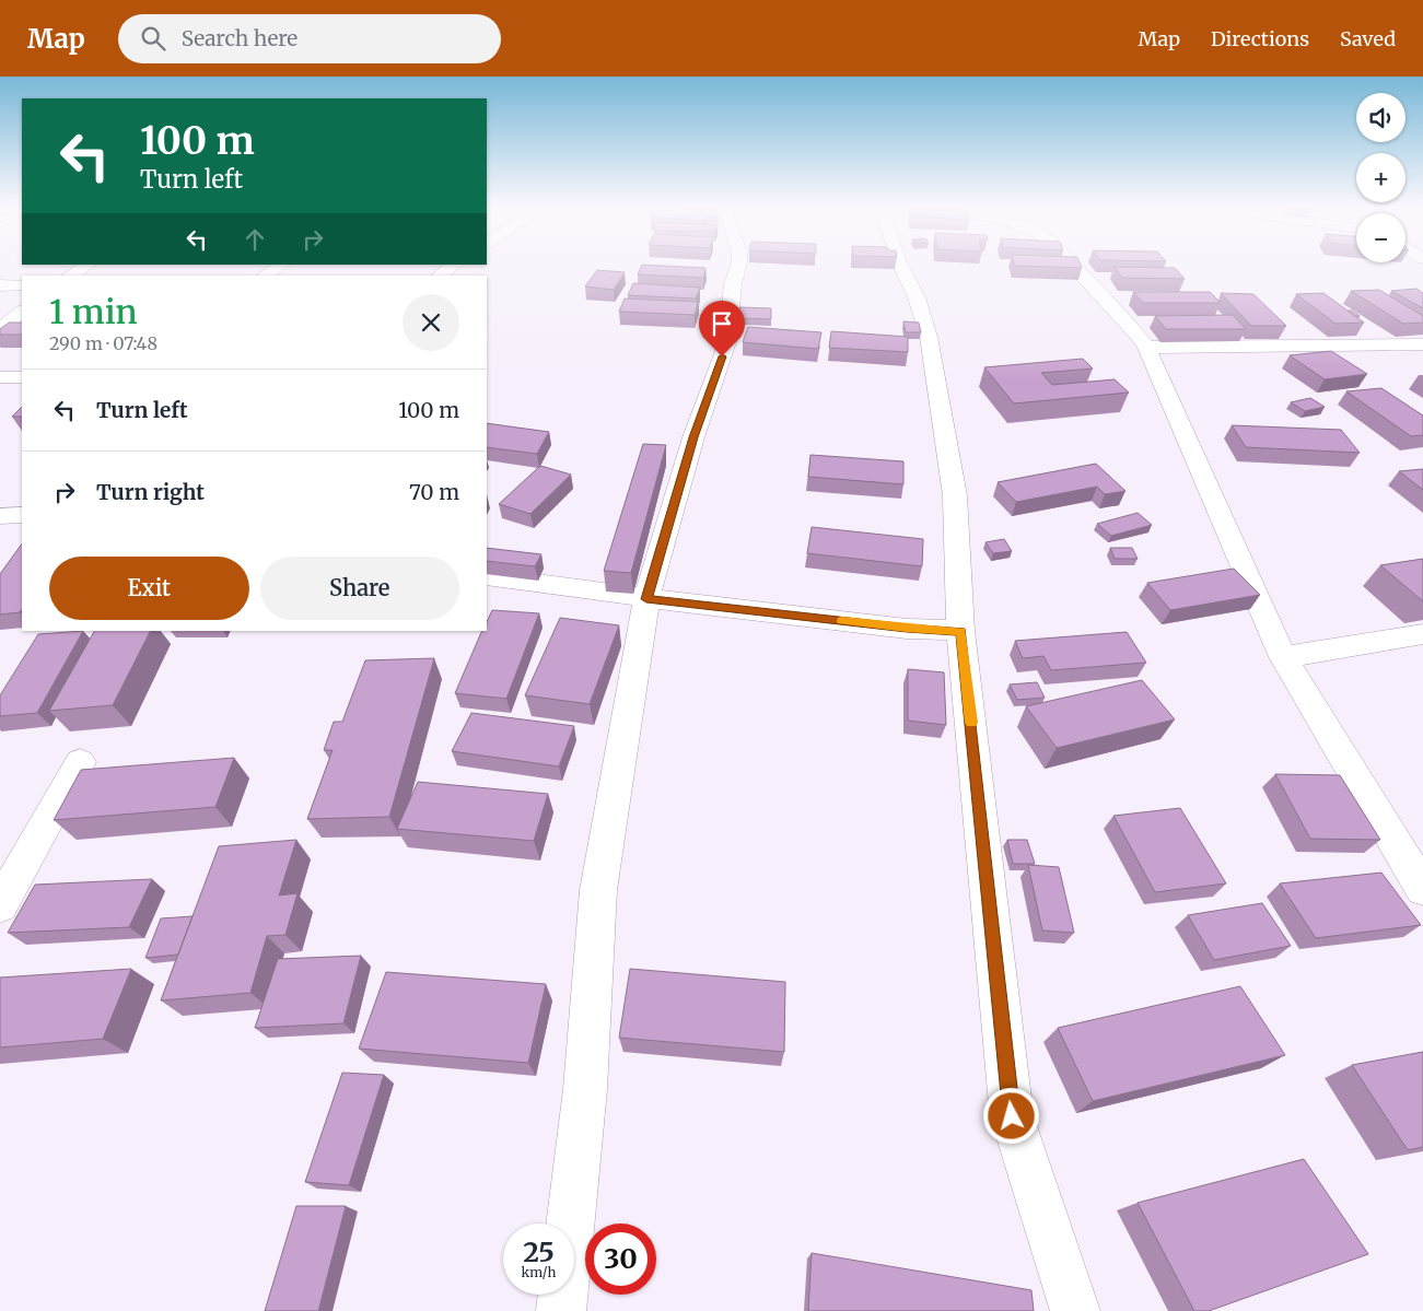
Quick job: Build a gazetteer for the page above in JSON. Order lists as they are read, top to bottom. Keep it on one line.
{"page":{"header":"Map","search":"Search here","nav":["Map","Directions","Saved"],"map_buttons":["+","−"],"turn":["100 m","Turn left"],"heading":["1 min","290 m · 07:48"],"list":[{"name":"Turn left","value":"100 m"},{"name":"Turn right","value":"70 m"}],"buttons":["Exit","Share"],"speed":"25 km/h","limit":"30"}}
